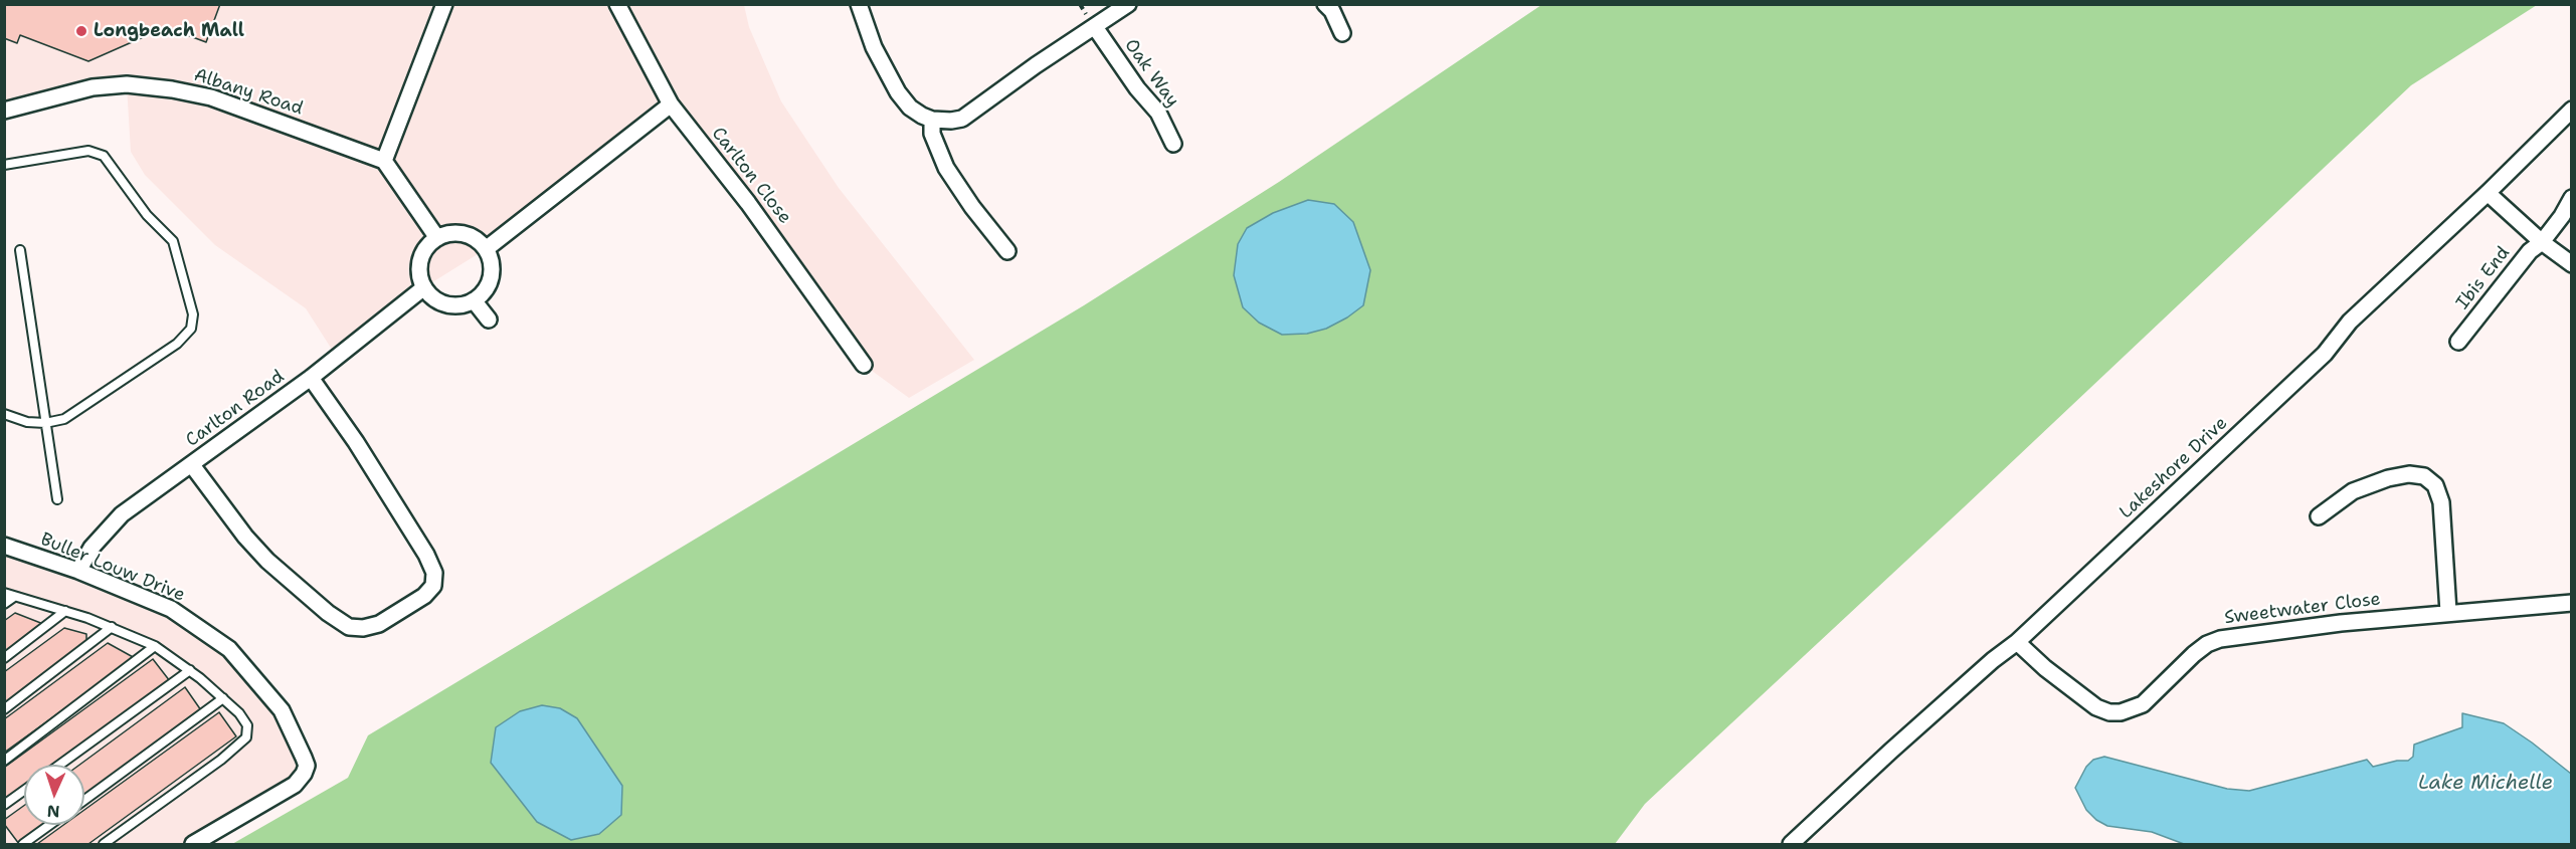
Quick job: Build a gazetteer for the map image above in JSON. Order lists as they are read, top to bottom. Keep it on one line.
{"streets":{"street":["Oak Way","Albany Road","Carlton Close","Ibis End","Carlton Road","Lakeshore Drive","Buller Louw Drive","Sweetwater Close"]},"crossings":[["Carlton Road","Buller Louw Drive"],["Lakeshore Drive","Sweetwater Close"]],"water":["Lake Michelle"],"places":["Longbeach Mall"],"north":"bottom"}
